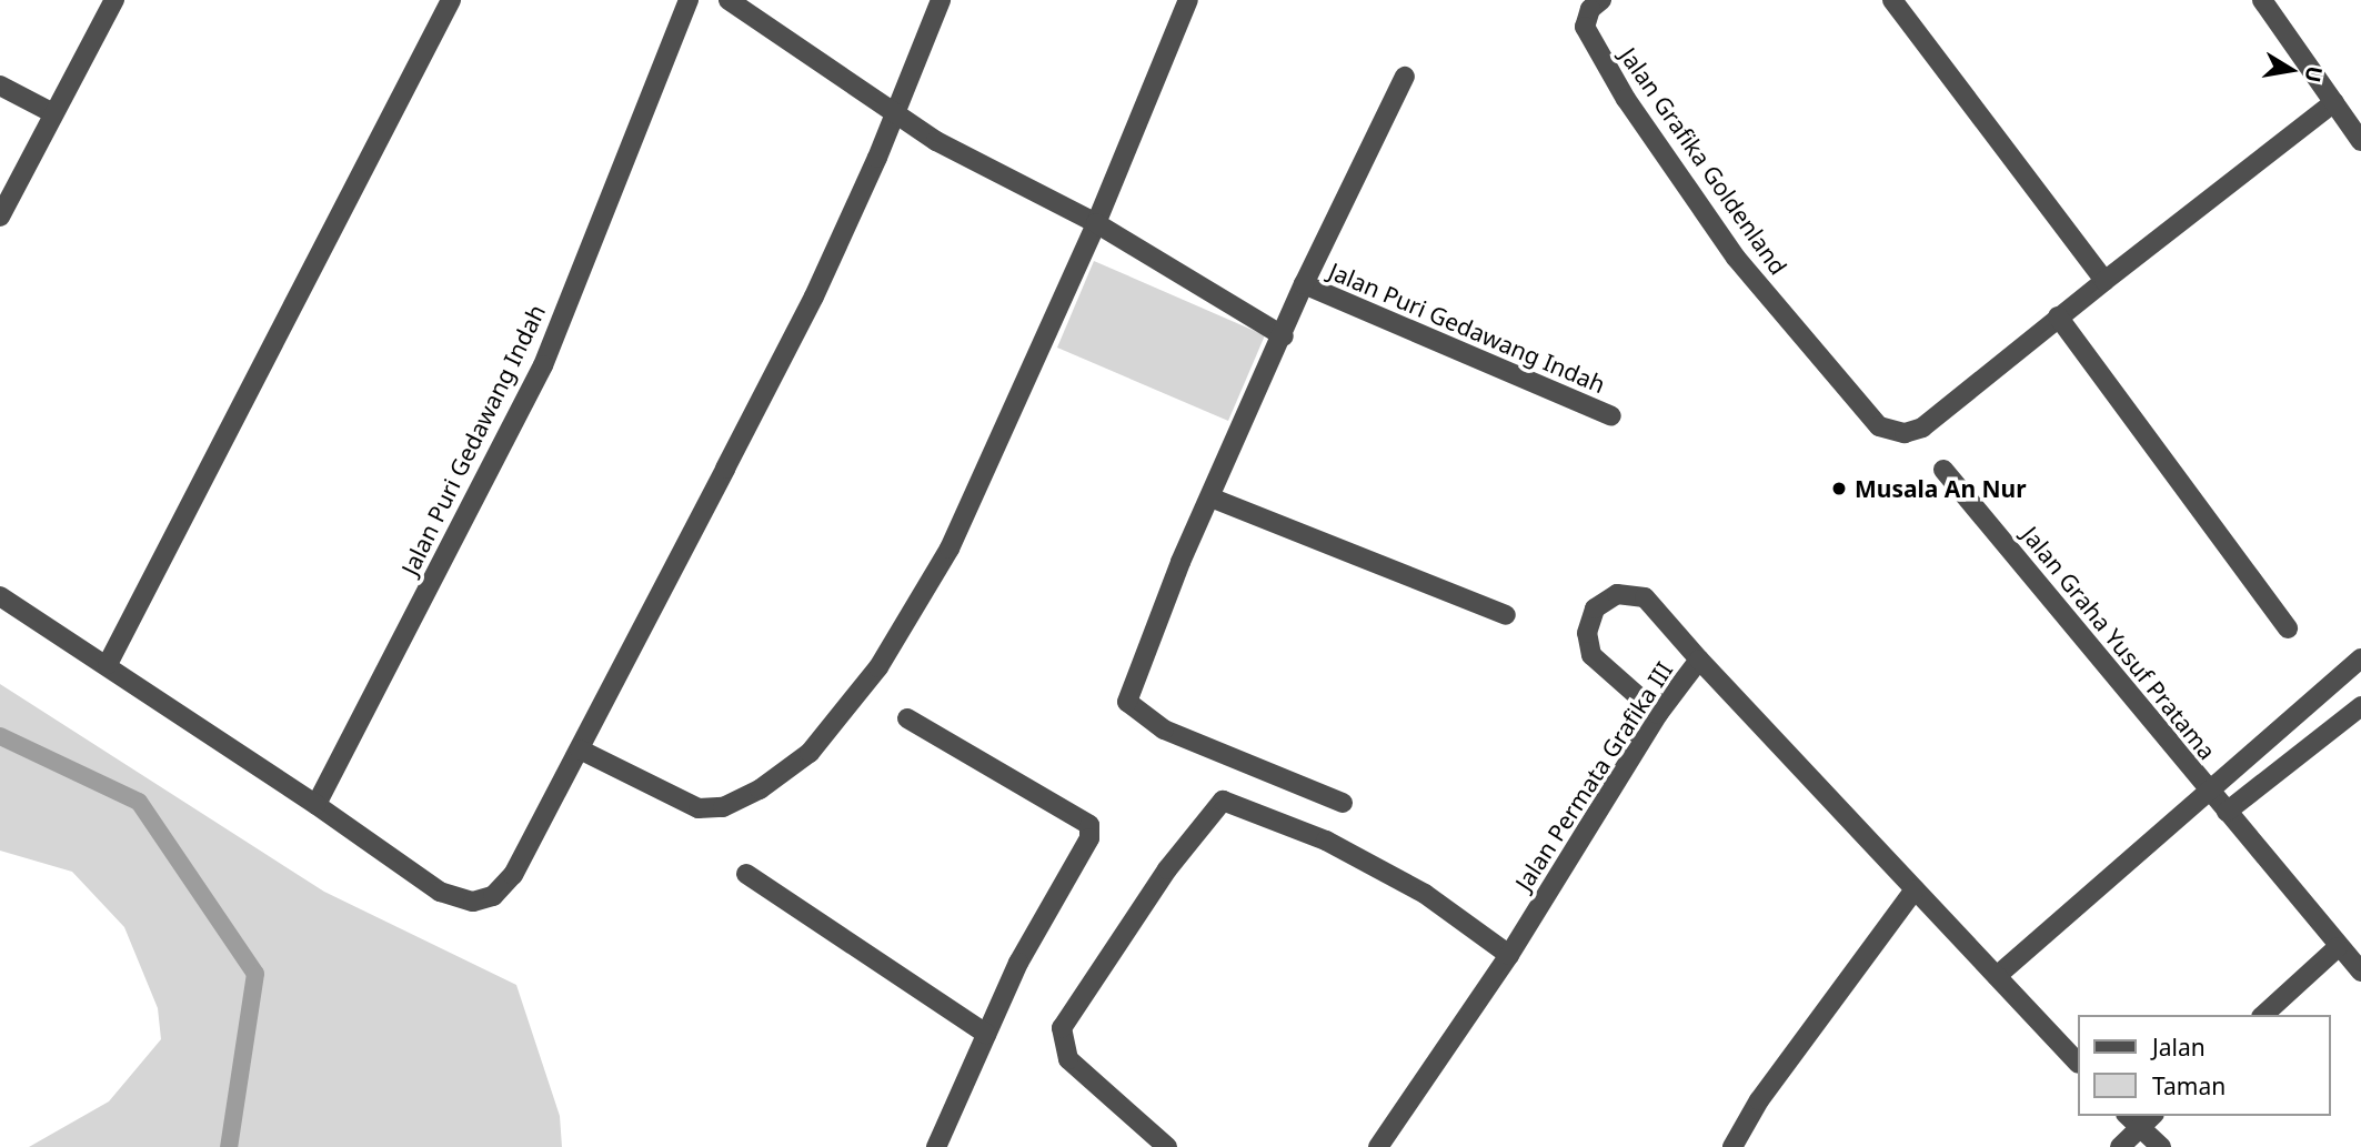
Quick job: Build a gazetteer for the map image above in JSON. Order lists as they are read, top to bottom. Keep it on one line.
{"streets":{"street":["Jalan Grafika Goldenland","Jalan Puri Gedawang Indah","Jalan Graha Yusuf Pratama","Jalan Permata Grafika III"]},"places":["Musala An Nur"],"legend":["Jalan","Taman"],"north":"right"}
